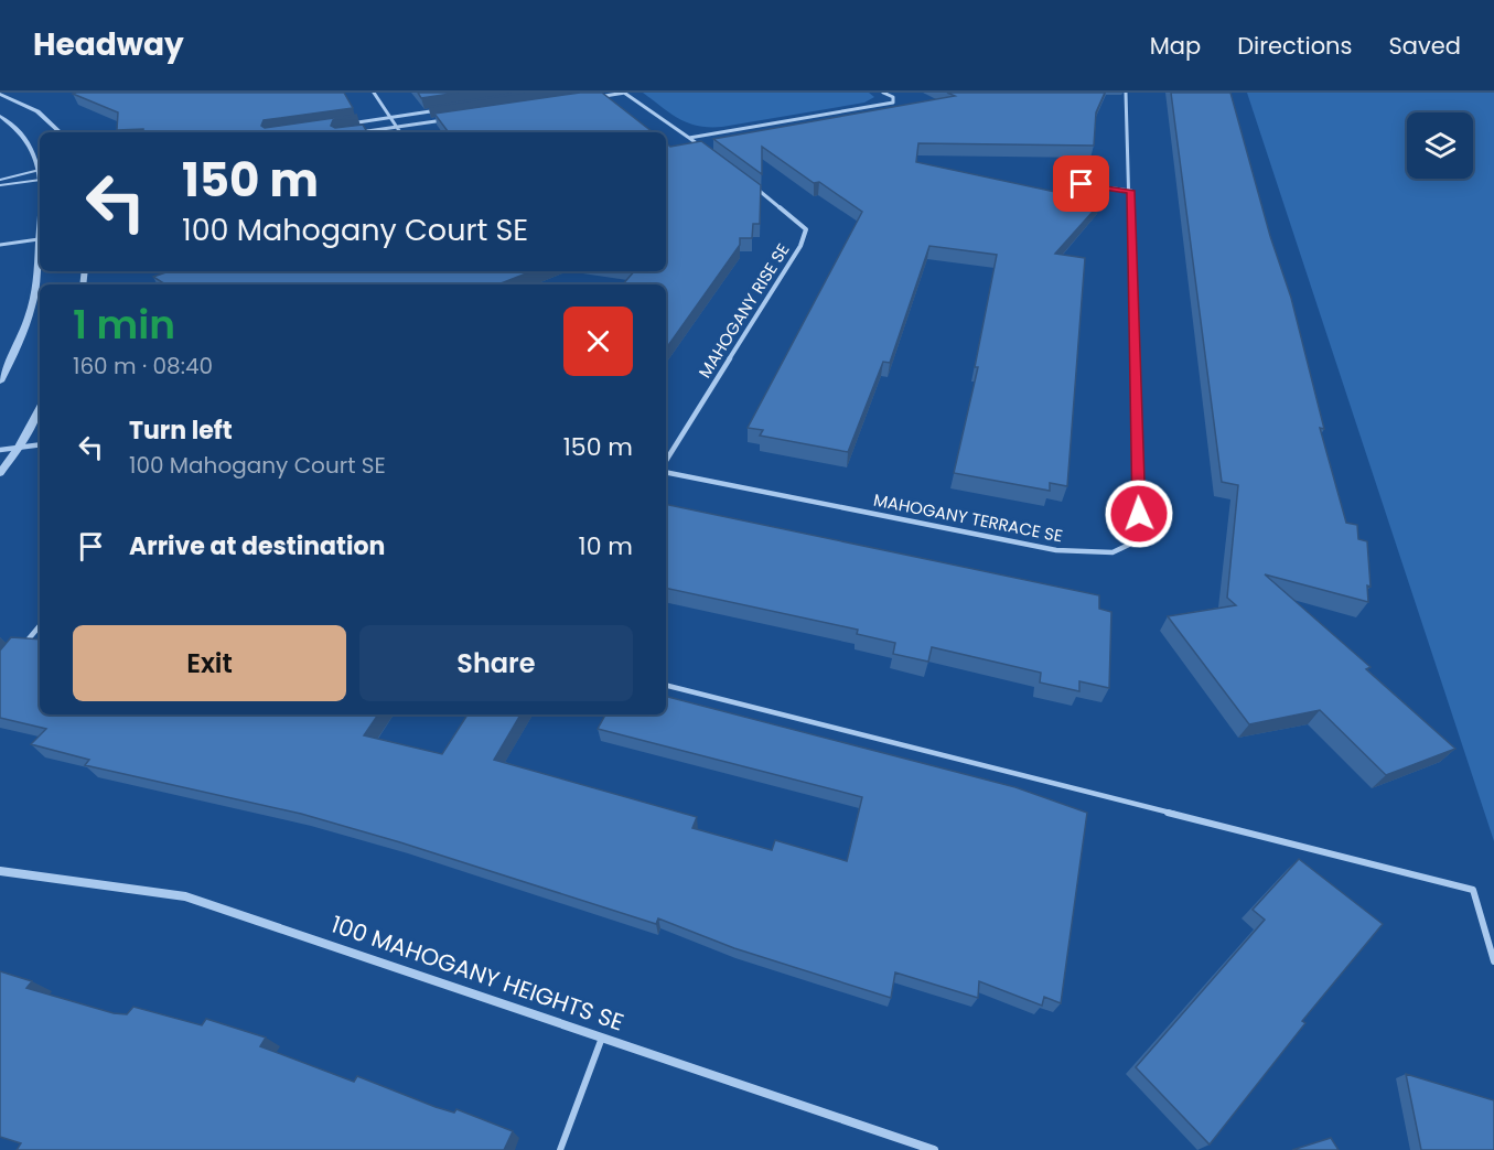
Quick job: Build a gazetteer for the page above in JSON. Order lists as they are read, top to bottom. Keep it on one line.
{"streets":{"street":["MAHOGANY RISE SE","MAHOGANY TERRACE SE","100 MAHOGANY HEIGHTS SE"]},"page":{"header":"Headway","nav":["Map","Directions","Saved"],"turn":["150 m","100 Mahogany Court SE"],"heading":["1 min","160 m · 08:40"],"list":[{"name":"Turn left","note":"100 Mahogany Court SE","value":"150 m"},{"name":"Arrive at destination","value":"10 m"}],"buttons":["Exit","Share"]}}
